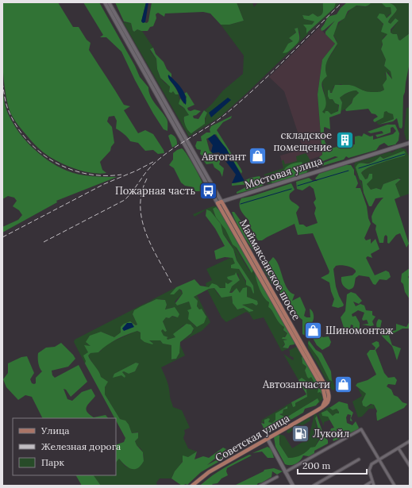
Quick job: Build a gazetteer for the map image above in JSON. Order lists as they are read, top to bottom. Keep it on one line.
{"streets":{"main road":["Мостовая улица","Маймаксанское шоссе","Советская улица"]},"crossings":[["Мостовая улица","Маймаксанское шоссе"],["Маймаксанское шоссе","Советская улица"]],"places":{"building":["складское помещение"],"shop":["Автогант","Шиномонтаж","Автозапчасти"],"bus stop":["Пожарная часть"],"fuel station":["Лукойл"]},"legend":["Улица","Железная дорога","Парк"],"scale_bar":"200 m"}
